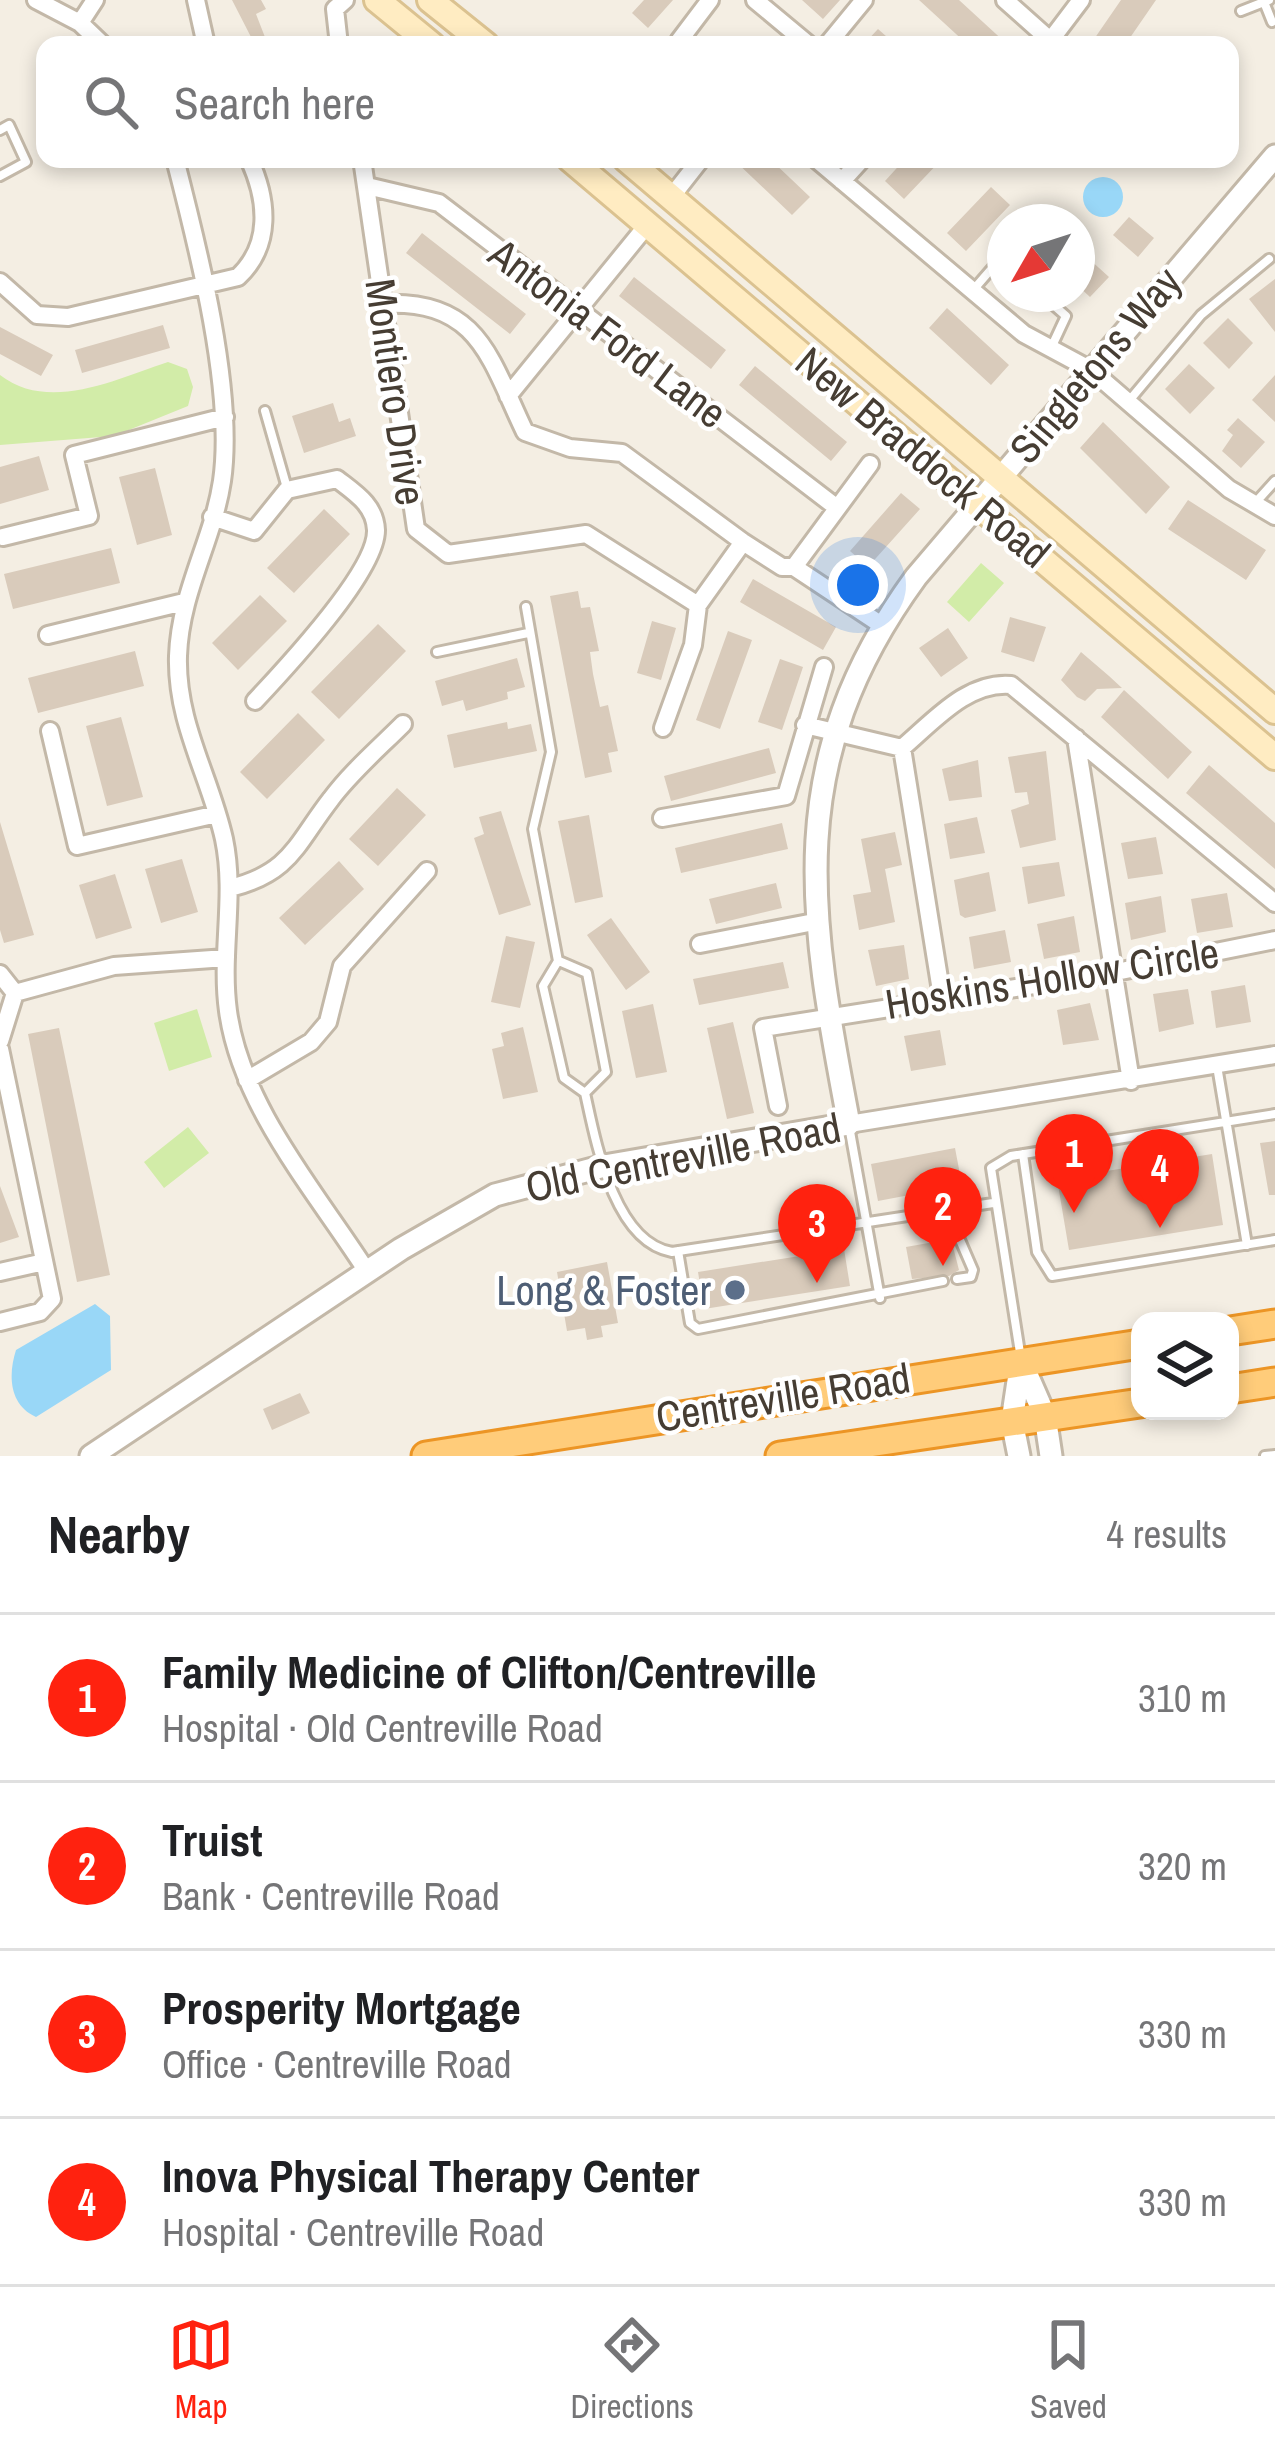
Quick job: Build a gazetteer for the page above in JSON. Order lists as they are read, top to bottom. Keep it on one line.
{"streets":{"highway":["Centreville Road"],"main road":["New Braddock Road"],"street":["Antonia Ford Lane","Singletons Way","Montiero Drive","Hoskins Hollow Circle","Old Centreville Road"]},"crossings":[["Antonia Ford Lane","Montiero Drive"],["Singletons Way","New Braddock Road"],["Singletons Way","Hoskins Hollow Circle"],["Singletons Way","Old Centreville Road"]],"places":["Long & Foster"],"north":"bottom left","page":{"search":"Search here","pins":["1","4","2","3"],"heading":["Nearby","4 results"],"list":[{"mark":"1","name":"Family Medicine of Clifton/Centreville","note":"Hospital · Old Centreville Road","value":"310 m"},{"mark":"2","name":"Truist","note":"Bank · Centreville Road","value":"320 m"},{"mark":"3","name":"Prosperity Mortgage","note":"Office · Centreville Road","value":"330 m"},{"mark":"4","name":"Inova Physical Therapy Center","note":"Hospital · Centreville Road","value":"330 m"}],"nav":["Map","Directions","Saved"]}}
